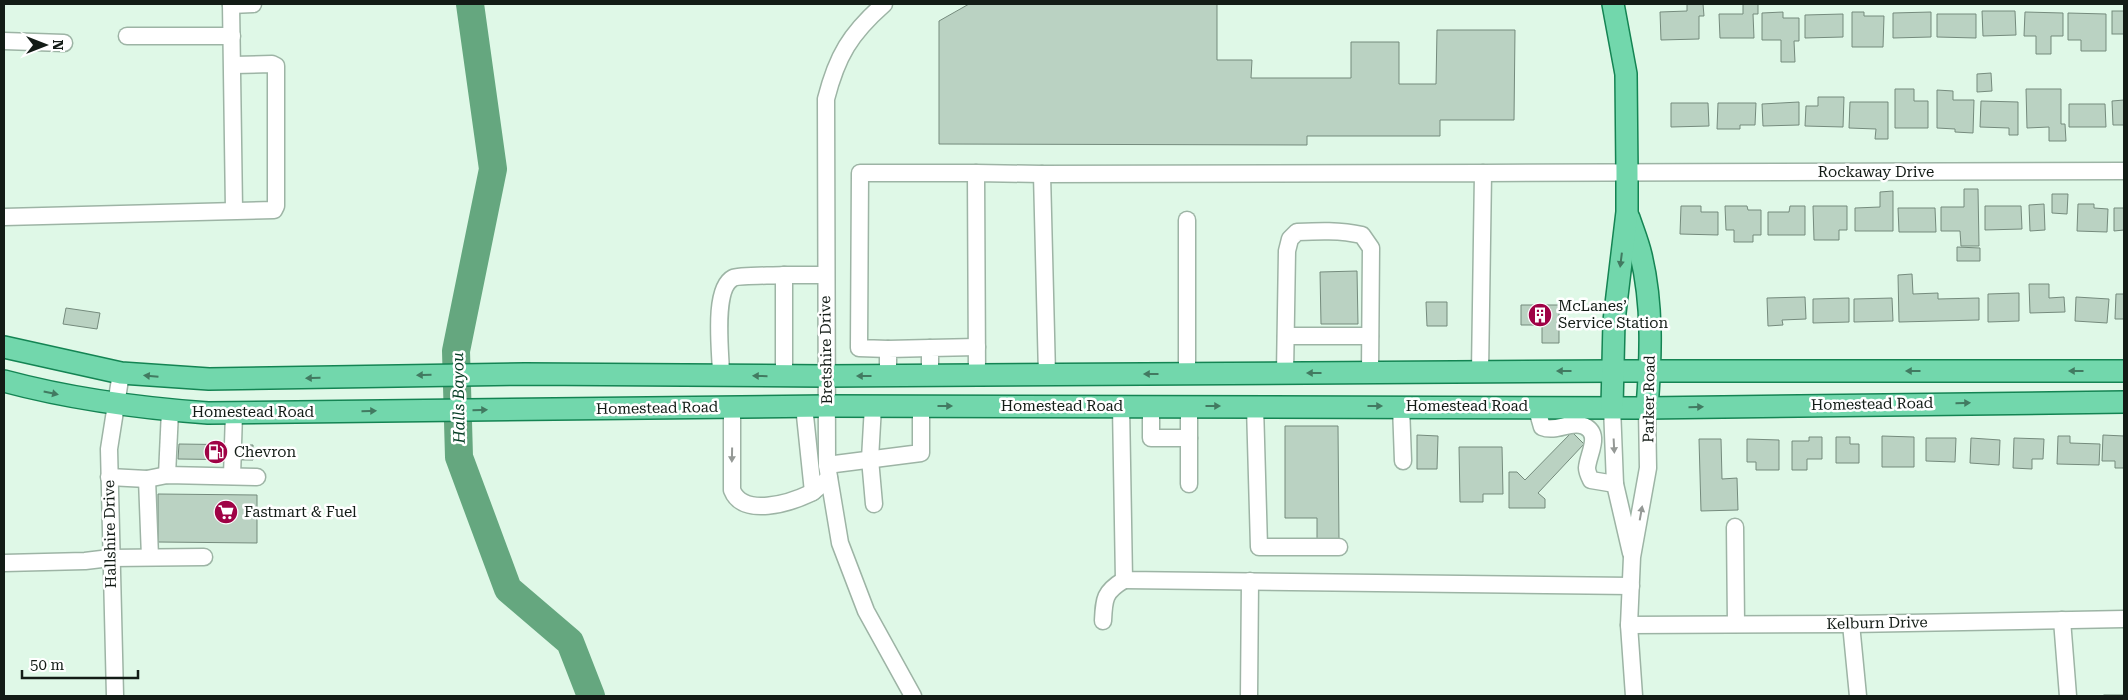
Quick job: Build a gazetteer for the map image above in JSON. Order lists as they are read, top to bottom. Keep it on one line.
{"streets":{"main road":["Parker Road","Homestead Road"],"street":["Rockaway Drive","Bretshire Drive","Hallshire Drive","Kelburn Drive"]},"crossings":[["Rockaway Drive","Parker Road"],["Bretshire Drive","Homestead Road"],["Parker Road","Homestead Road"],["Parker Road","Kelburn Drive"],["Homestead Road","Hallshire Drive"]],"water":["Halls Bayou"],"places":{"building":["McLanes’ Service Station"],"fuel station":["Chevron"],"supermarket":["Fastmart & Fuel"]},"scale_bar":"50 m","north":"right"}
